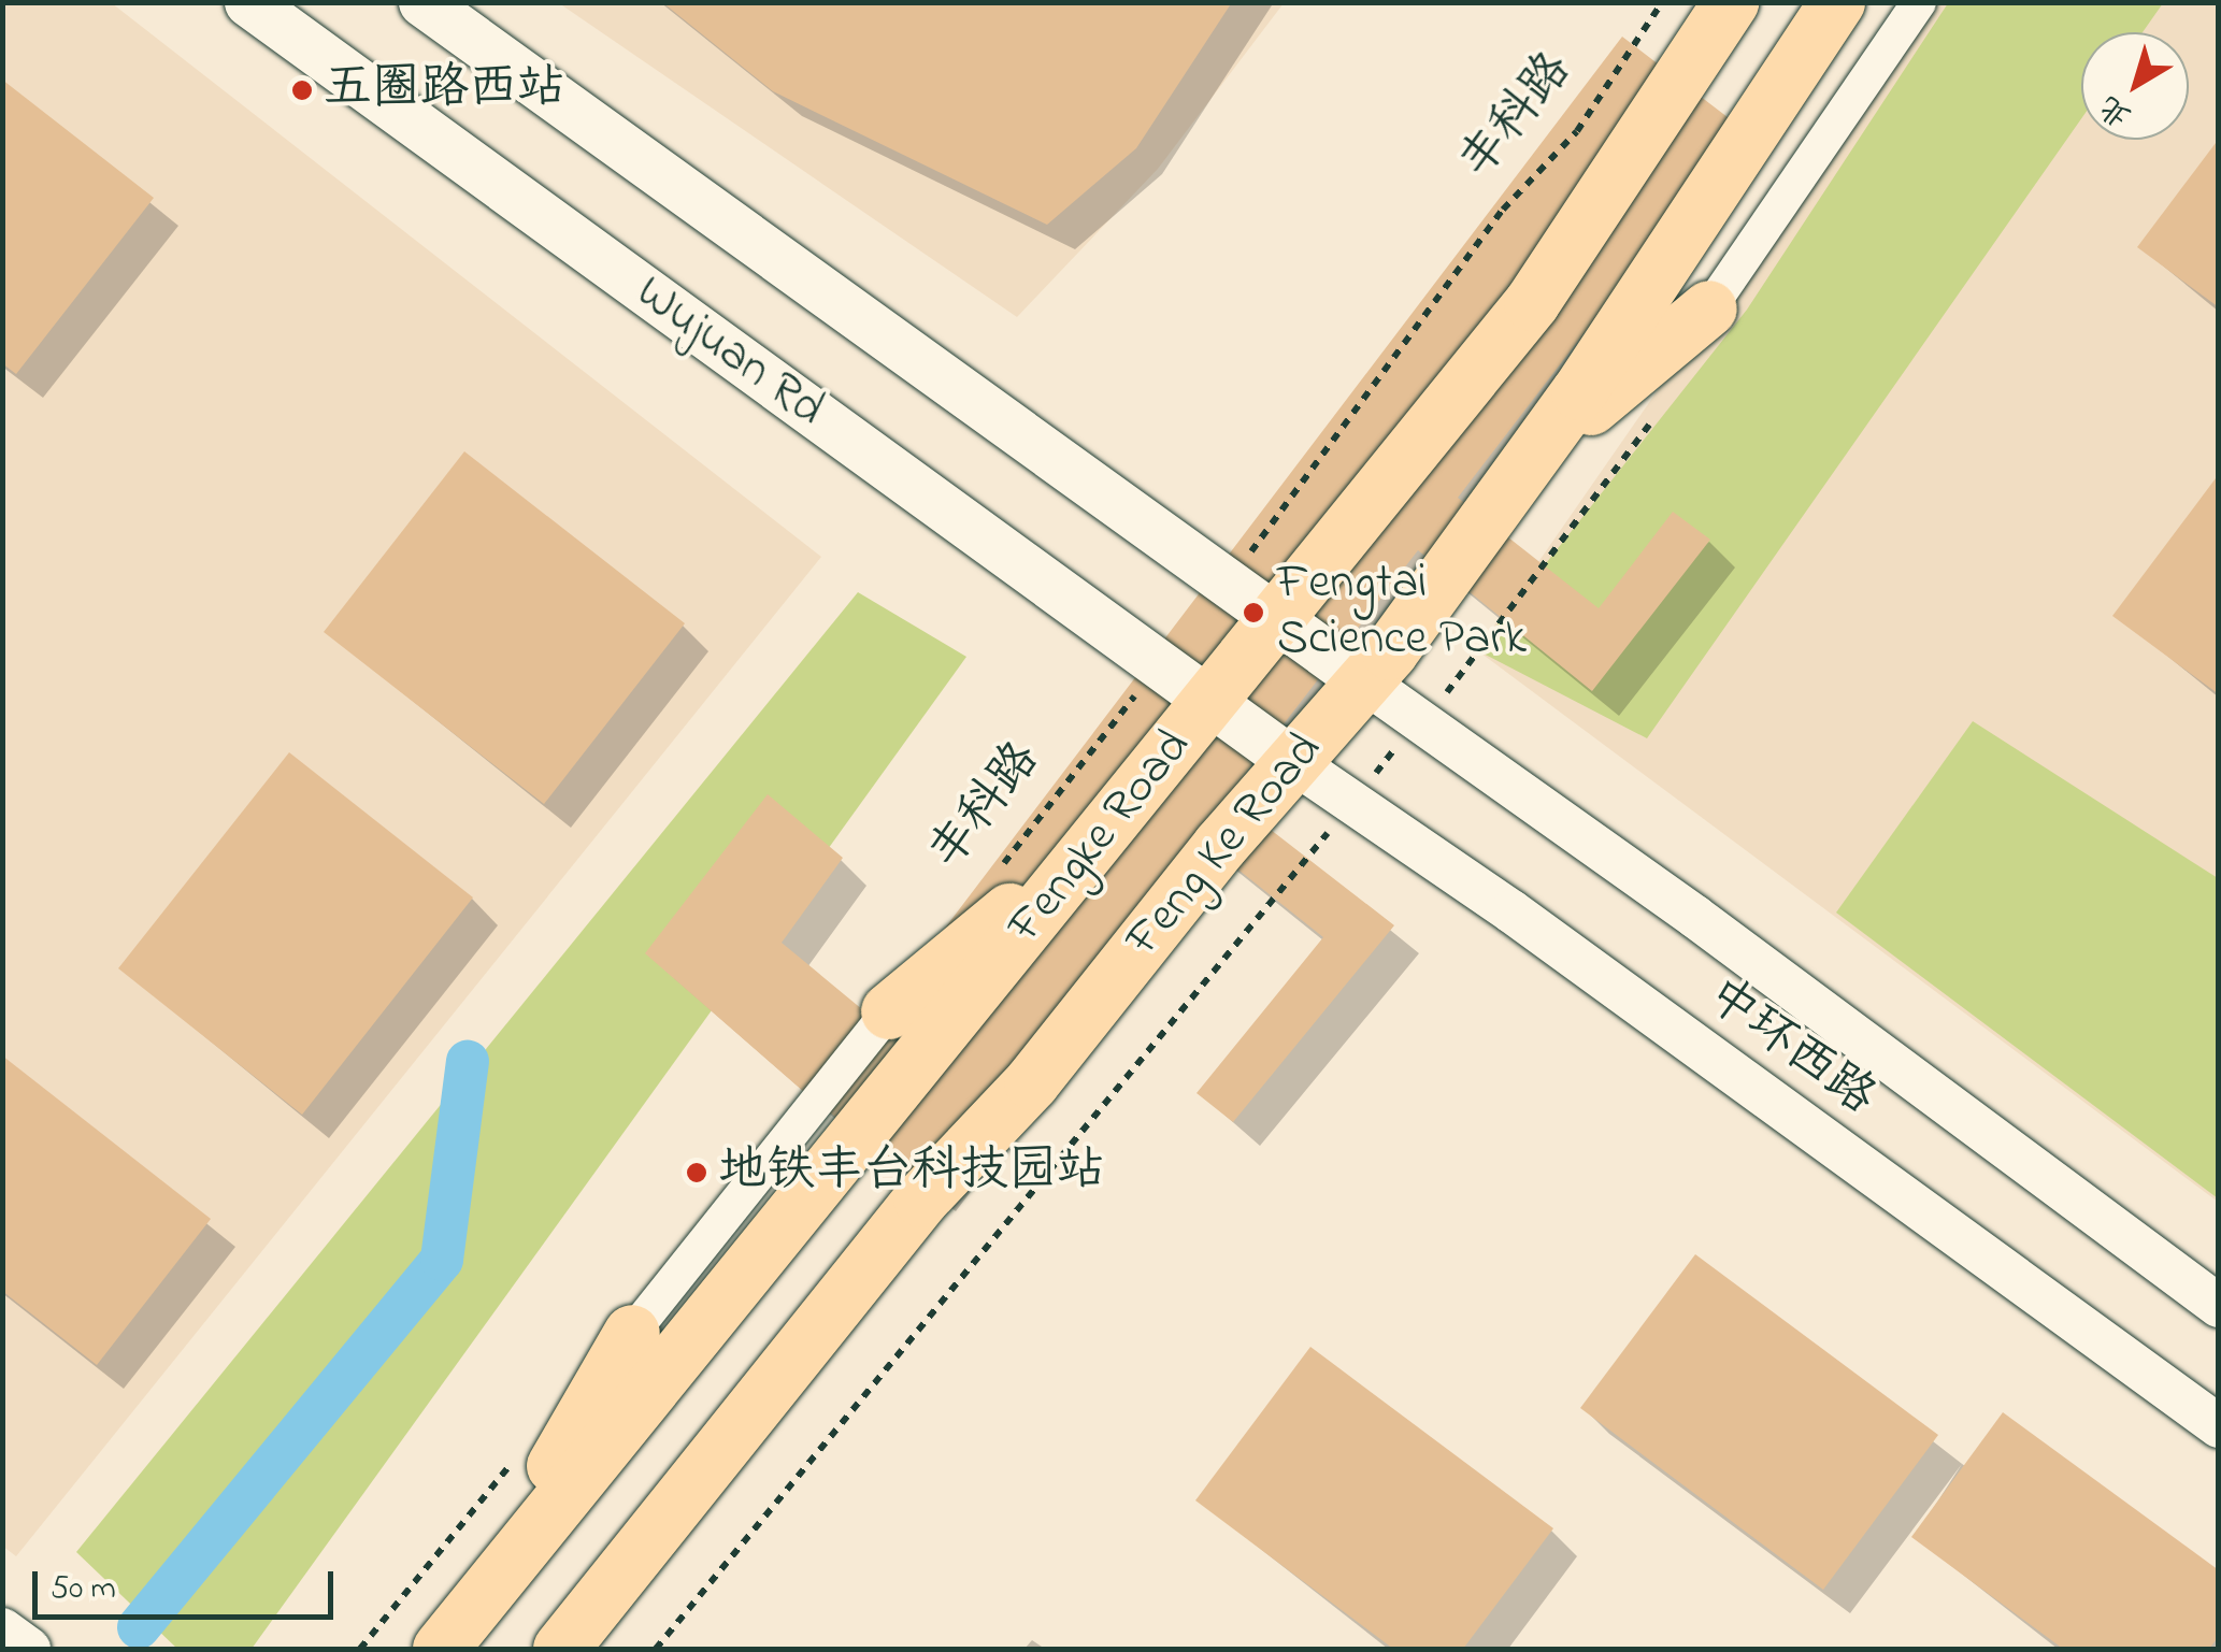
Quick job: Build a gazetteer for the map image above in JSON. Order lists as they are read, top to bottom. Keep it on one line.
{"streets":{"main road":["Wujuan Rd","Fengke Road","Feng Ke Road"],"street":["中环西路"],"path":["丰科路"]},"crossings":[["丰科路","Wujuan Rd"],["Wujuan Rd","Fengke Road"],["Wujuan Rd","Feng Ke Road"],["Wujuan Rd","中环西路"],["Feng Ke Road","中环西路"]],"places":["五圈路西站","Fengtai Science Park","地铁丰台科技园站"],"scale_bar":"50 m","north":"bottom left"}
